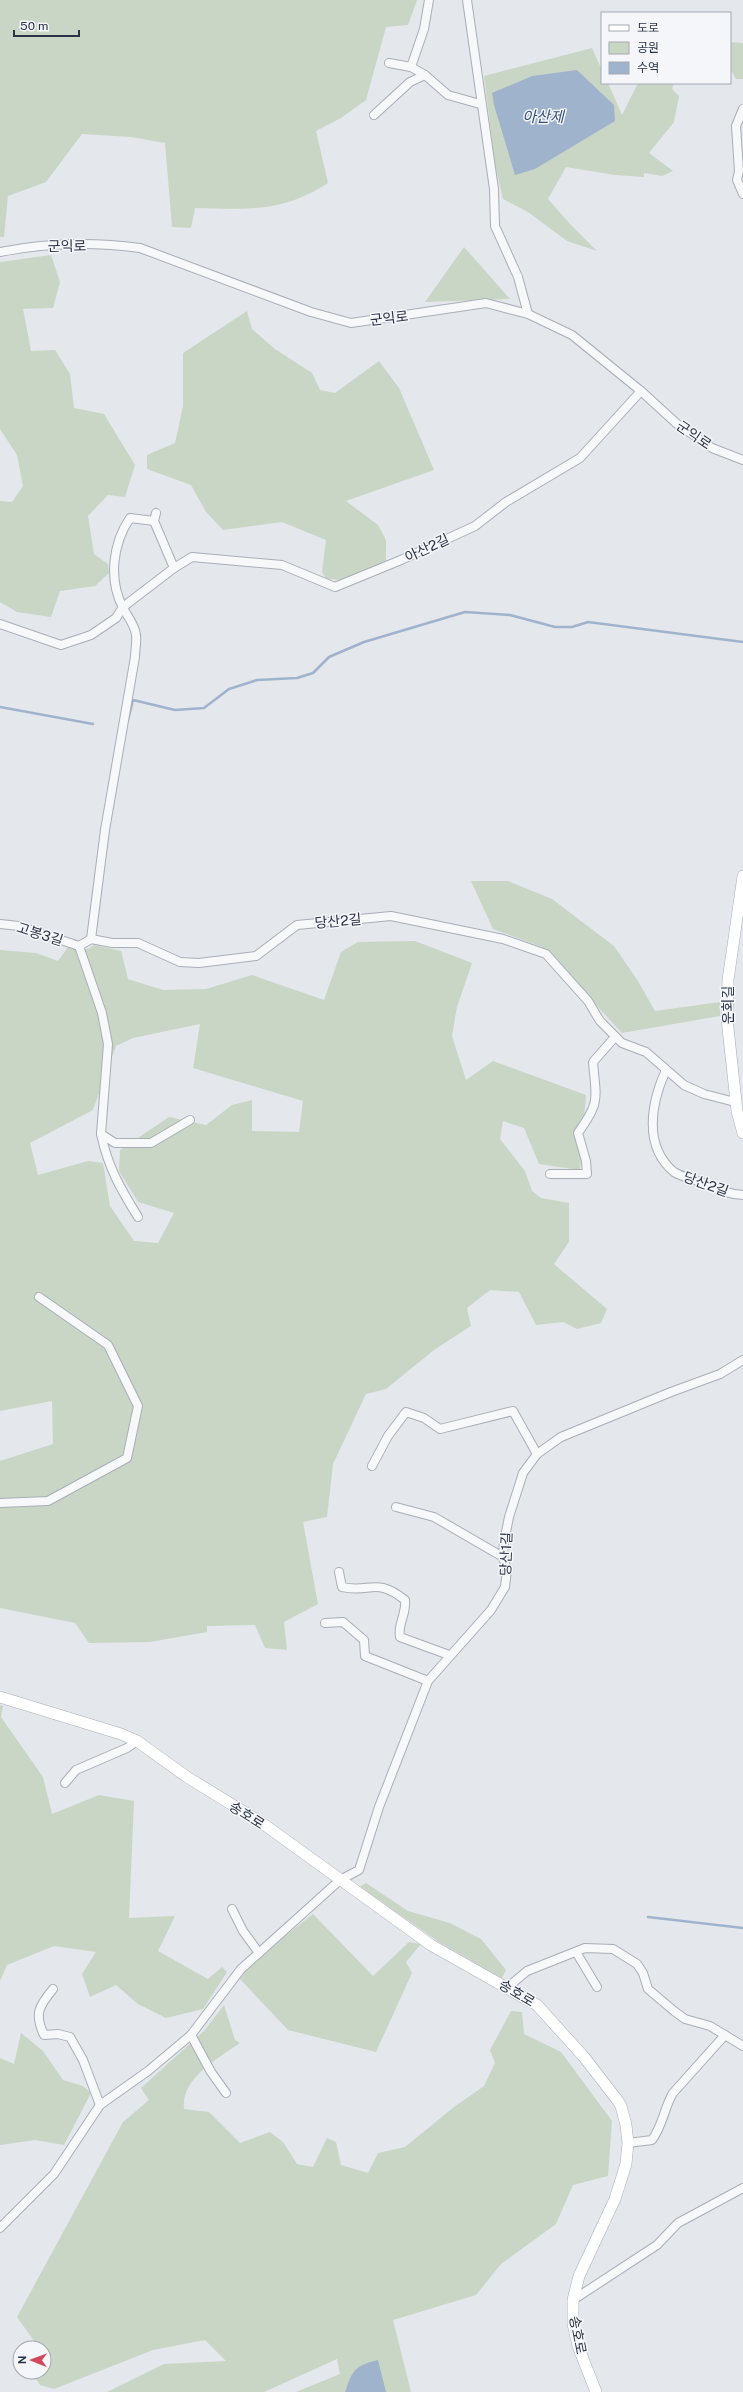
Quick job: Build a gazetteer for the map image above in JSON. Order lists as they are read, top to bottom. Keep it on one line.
{"streets":{"main road":["운회길","송호로"],"street":["군익로","아산2길","당산2길","고봉3길","당산1길"]},"crossings":[["군익로","아산2길"],["당산1길","송호로"]],"water":["아산제"],"legend":["도로","공원","수역"],"scale_bar":"50 m","north":"left"}
